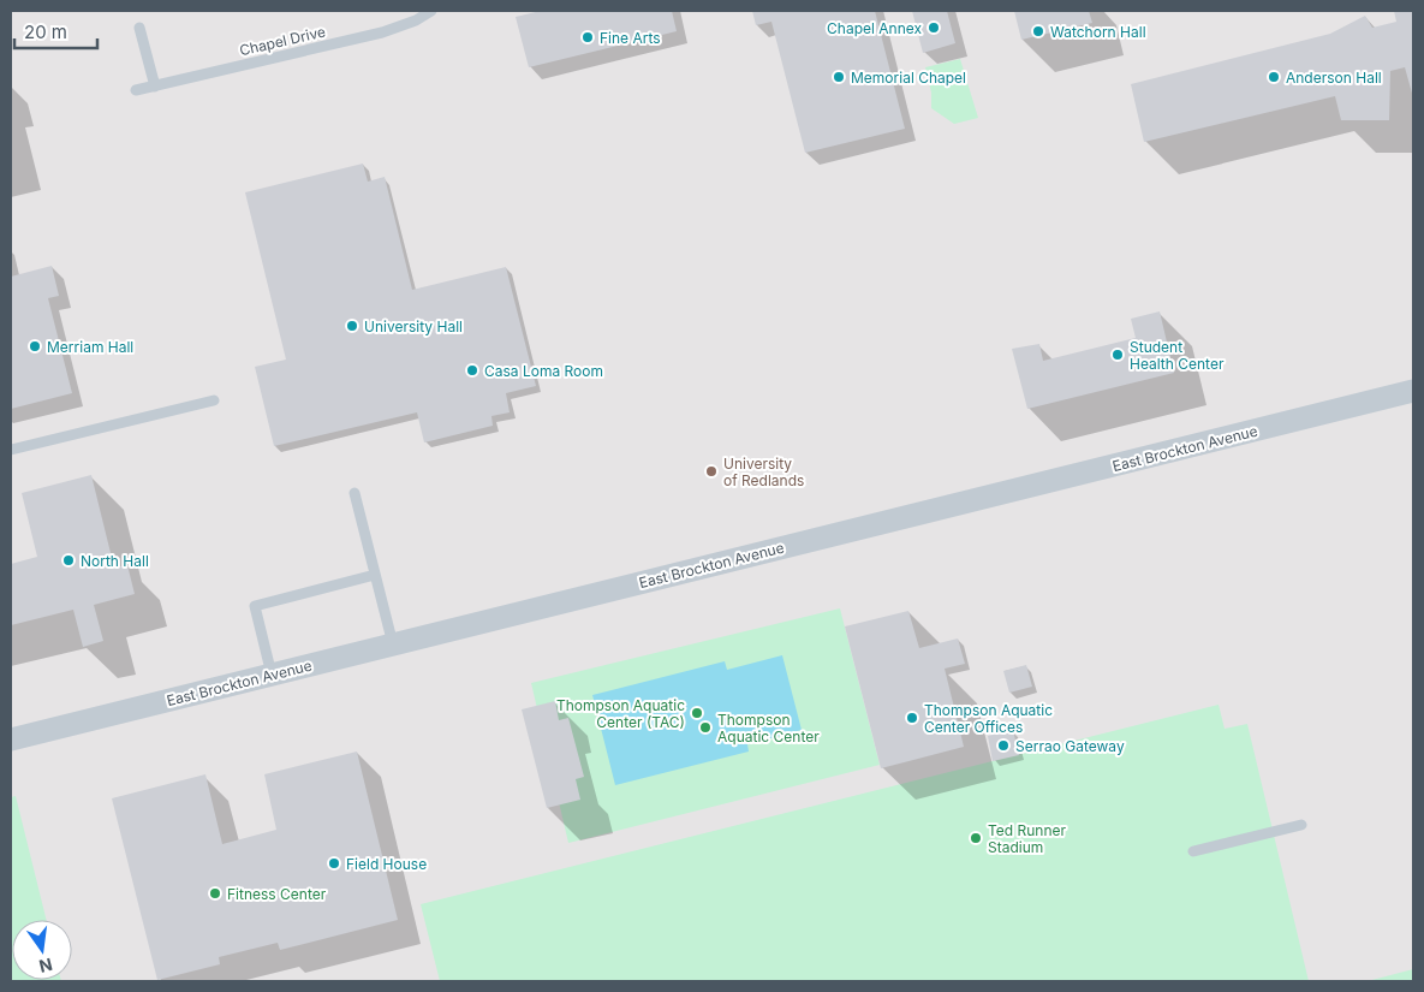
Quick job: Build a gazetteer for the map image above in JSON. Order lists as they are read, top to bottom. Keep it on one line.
{"streets":{"street":["East Brockton Avenue"],"lane":["Chapel Drive"]},"places":["Chapel Annex","Watchorn Hall","Fine Arts","Memorial Chapel","Anderson Hall","University Hall","Merriam Hall","Student Health Center","Casa Loma Room","University of Redlands","North Hall","Thompson Aquatic Center (TAC)","Thompson Aquatic Center Offices","Thompson Aquatic Center","Serrao Gateway","Ted Runner Stadium","Field House","Fitness Center"],"scale_bar":"20 m","north":"bottom"}
